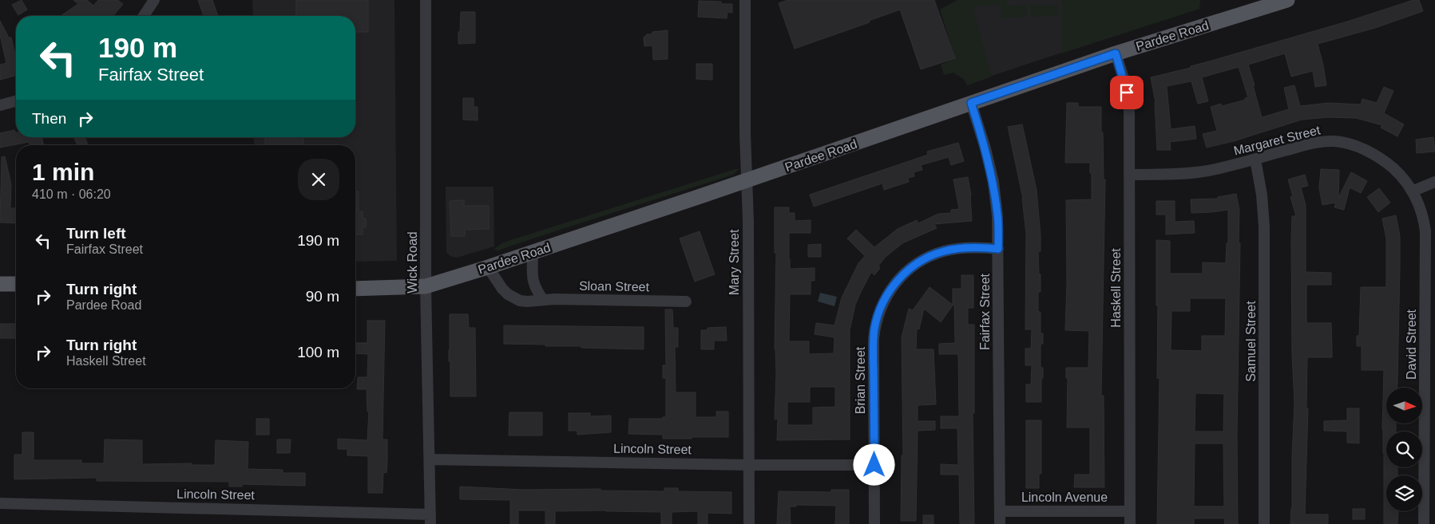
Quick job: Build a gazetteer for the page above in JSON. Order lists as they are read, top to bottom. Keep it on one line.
{"streets":{"main road":["Pardee Road"],"street":["Margaret Street","Wick Road","Mary Street","Sloan Street","Haskell Street","Fairfax Street","Samuel Street","David Street","Brian Street","Lincoln Street","Lincoln Avenue"]},"crossings":[["Pardee Road","Wick Road"],["Pardee Road","Mary Street"],["Pardee Road","Sloan Street"],["Pardee Road","Haskell Street"],["Pardee Road","Fairfax Street"],["Margaret Street","Haskell Street"],["Margaret Street","Samuel Street"],["Margaret Street","David Street"],["Wick Road","Lincoln Street"],["Mary Street","Lincoln Street"],["Haskell Street","Lincoln Avenue"],["Fairfax Street","Brian Street"],["Fairfax Street","Lincoln Avenue"],["Brian Street","Lincoln Street"]],"north":"right","page":{"turn":["190 m","Fairfax Street"],"then":"Then","heading":["1 min","410 m · 06:20"],"list":[{"name":"Turn left","note":"Fairfax Street","value":"190 m"},{"name":"Turn right","note":"Pardee Road","value":"90 m"},{"name":"Turn right","note":"Haskell Street","value":"100 m"}]}}
